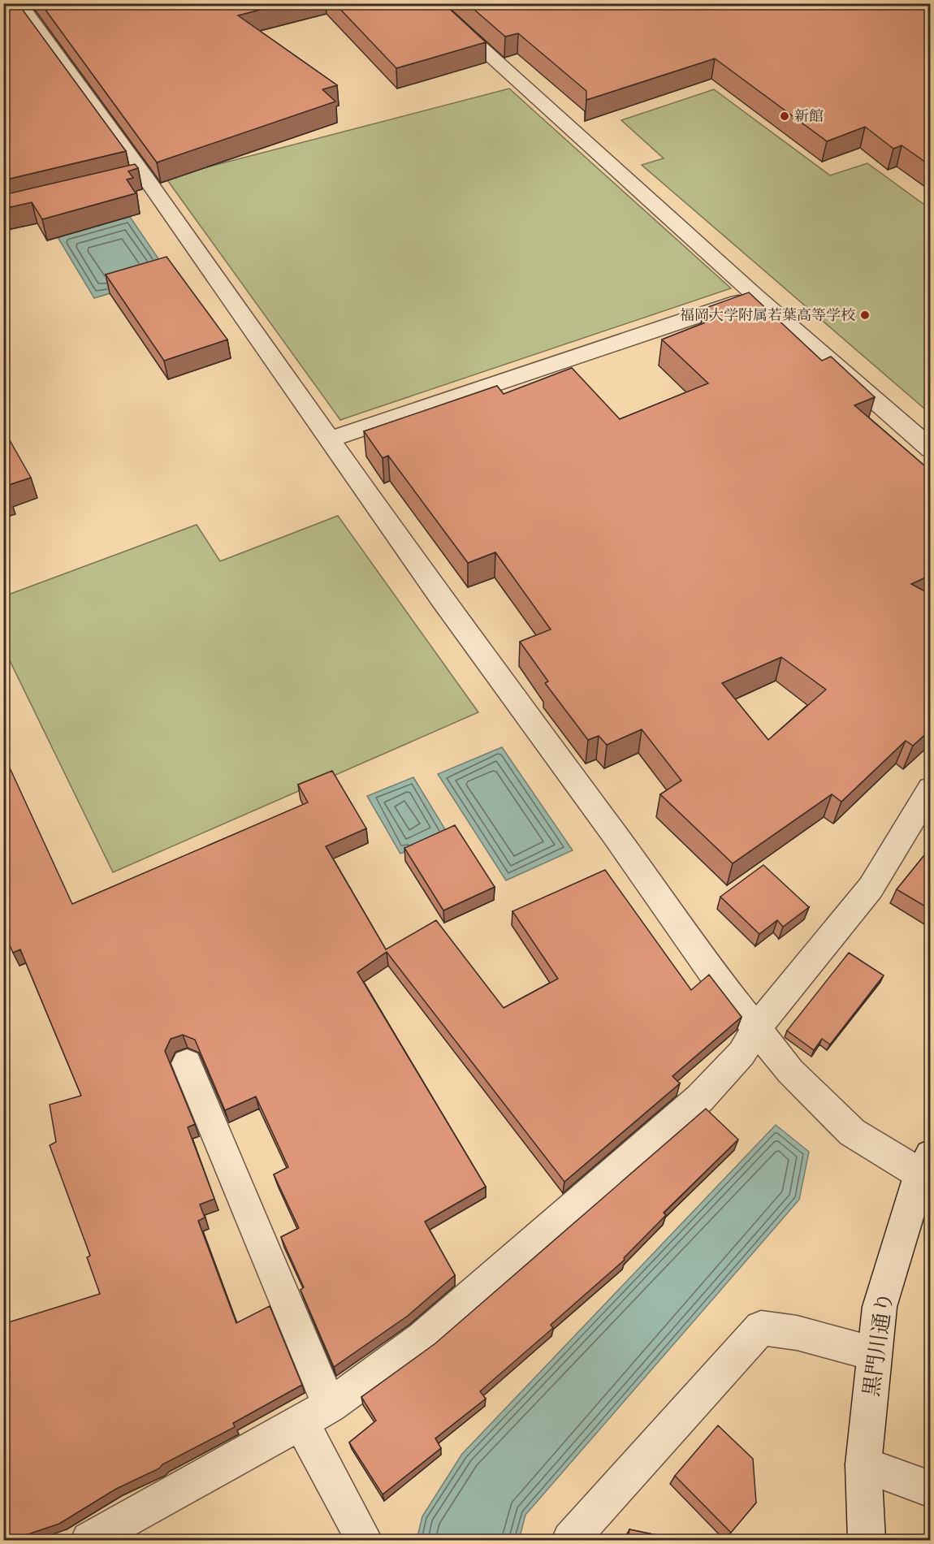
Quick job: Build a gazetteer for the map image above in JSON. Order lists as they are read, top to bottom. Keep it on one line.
{"streets":{"street":["黒門川通り"]},"places":["新館","福岡大学附属若葉高等学校"]}
